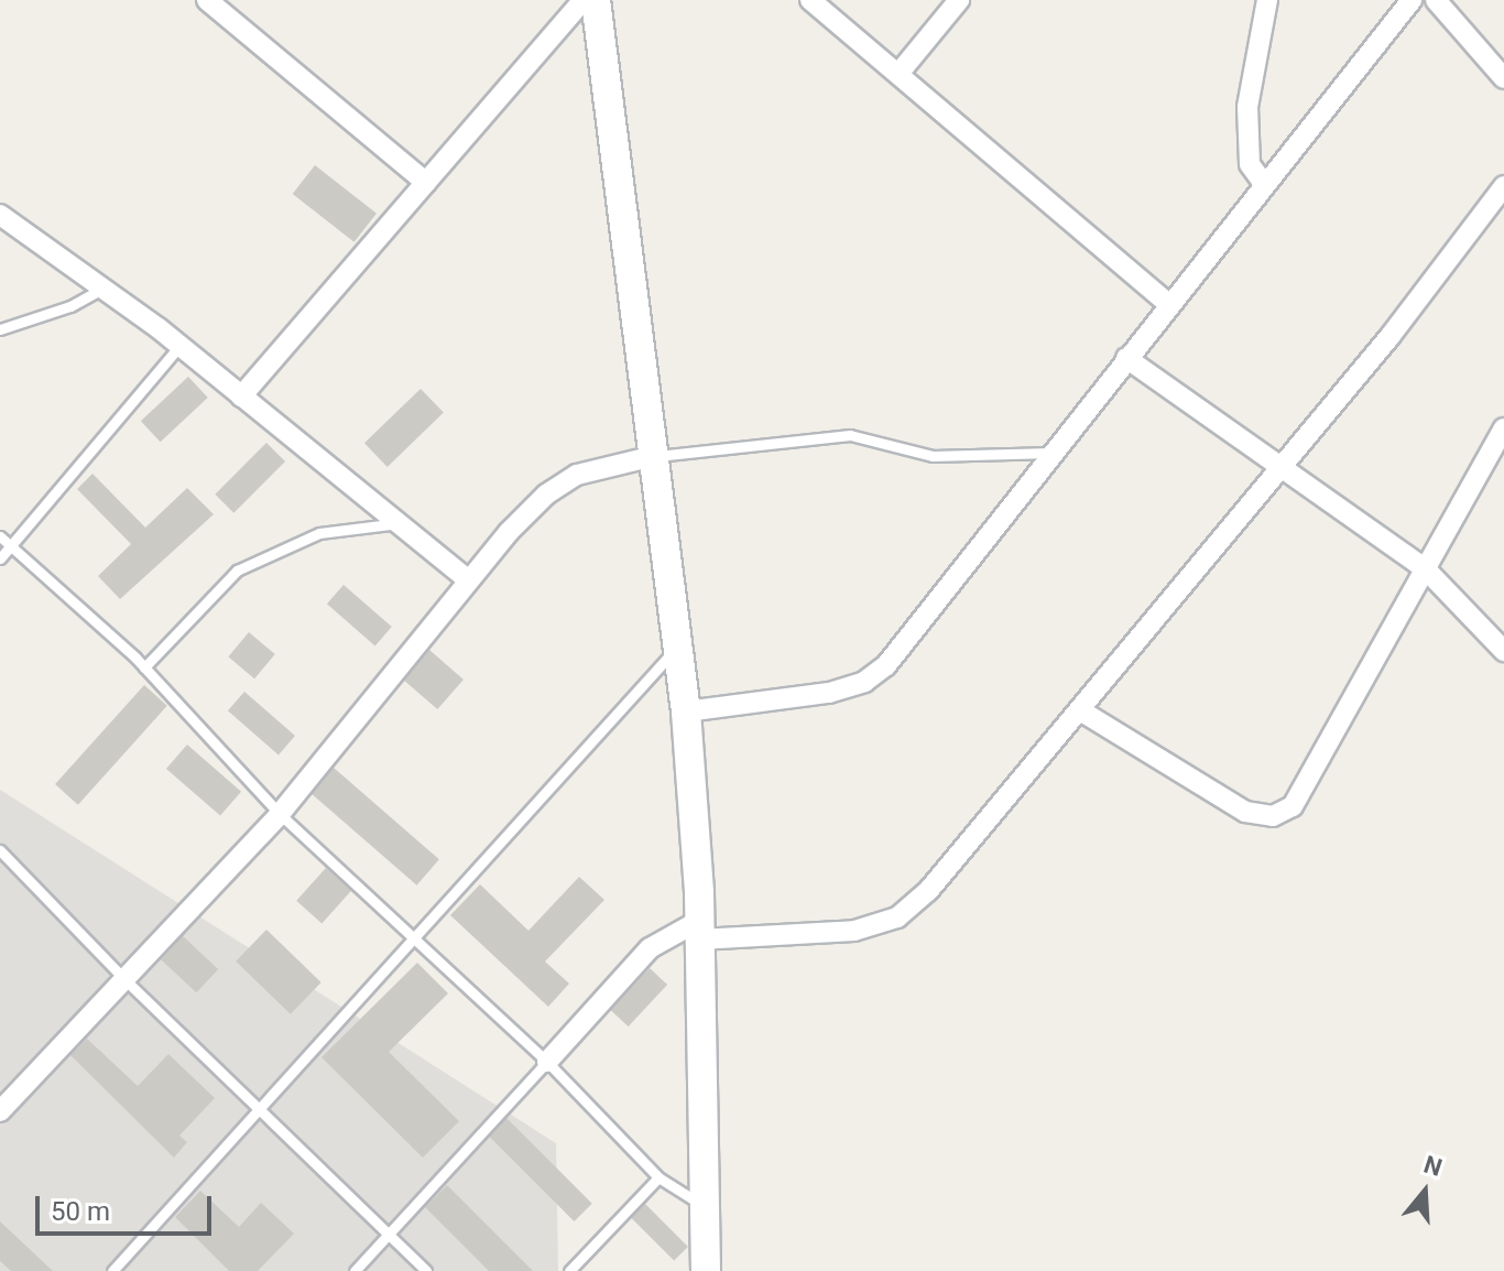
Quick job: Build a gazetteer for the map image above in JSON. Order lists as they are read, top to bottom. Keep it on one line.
{"scale_bar":"50 m","north":"top"}
